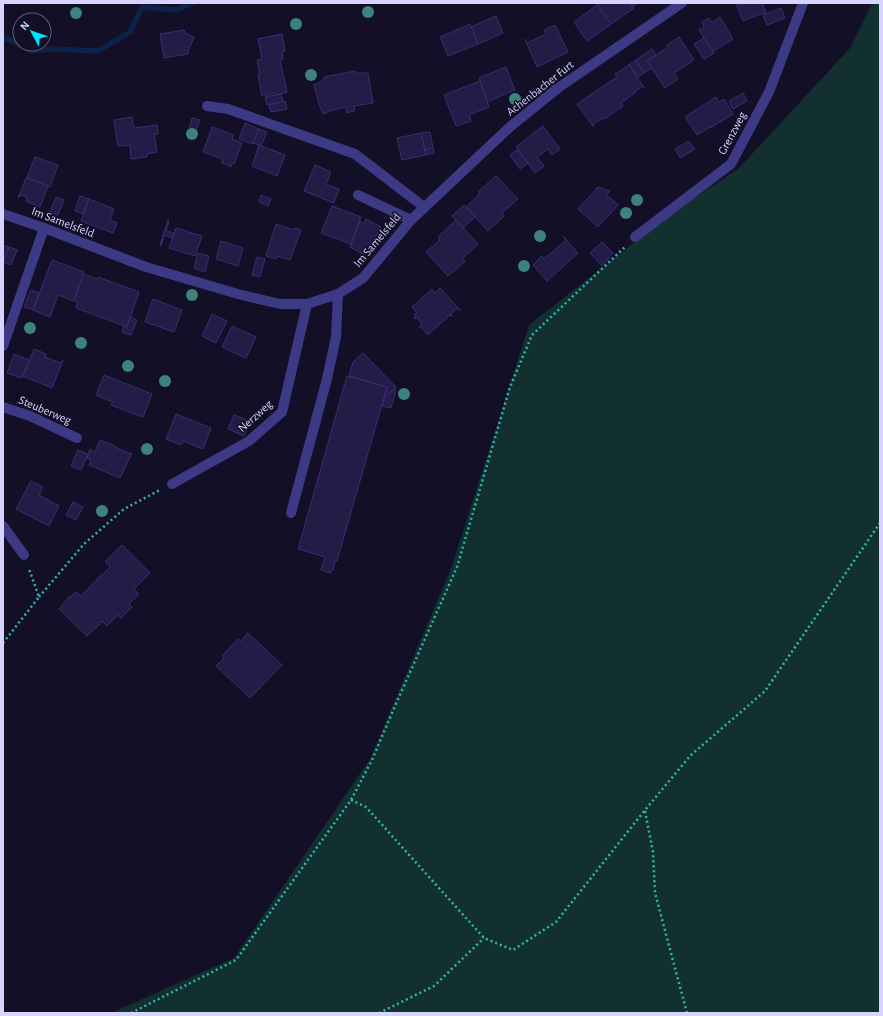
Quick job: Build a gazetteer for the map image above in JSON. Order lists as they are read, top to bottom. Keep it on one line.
{"streets":{"street":["Achenbacher Furt","Grenzweg","Im Samelsfeld","Steuberweg","Nerzweg"]},"crossings":[["Achenbacher Furt","Im Samelsfeld"],["Im Samelsfeld","Nerzweg"]],"north":"top left"}
